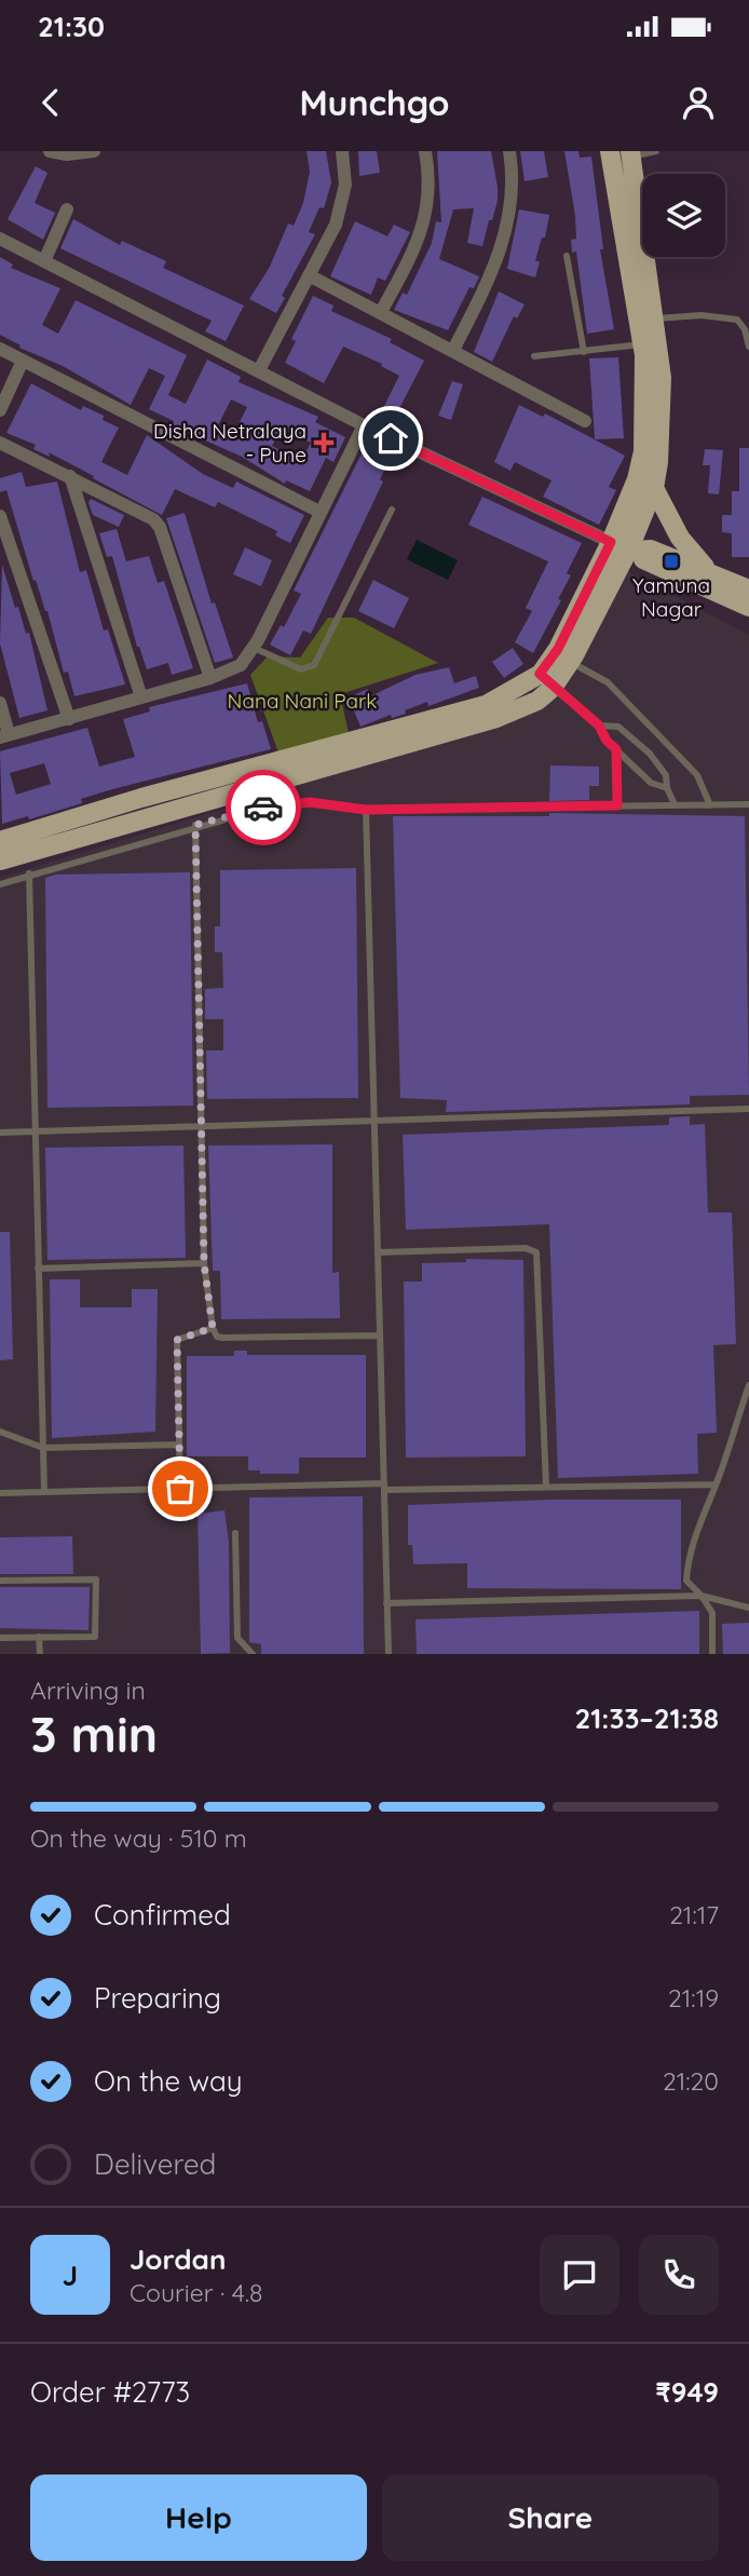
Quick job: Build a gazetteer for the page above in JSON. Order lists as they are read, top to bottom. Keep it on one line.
{"parks":["Nana Nani Park"],"places":{"health":["Disha Netralaya - Pune"],"transit":["Yamuna Nagar"]},"page":{"status":"21:30","header":"Munchgo","heading":["3 min","Arriving in","21:33–21:38"],"panel":["Jordan","Courier · 4.8","Order #2773","₹949"],"bar":"On the way · 510 m","list":[["Confirmed","21:17"],["Preparing","21:19"],["On the way","21:20"],"Delivered"],"round":"J","buttons":["Help","Share"]}}
